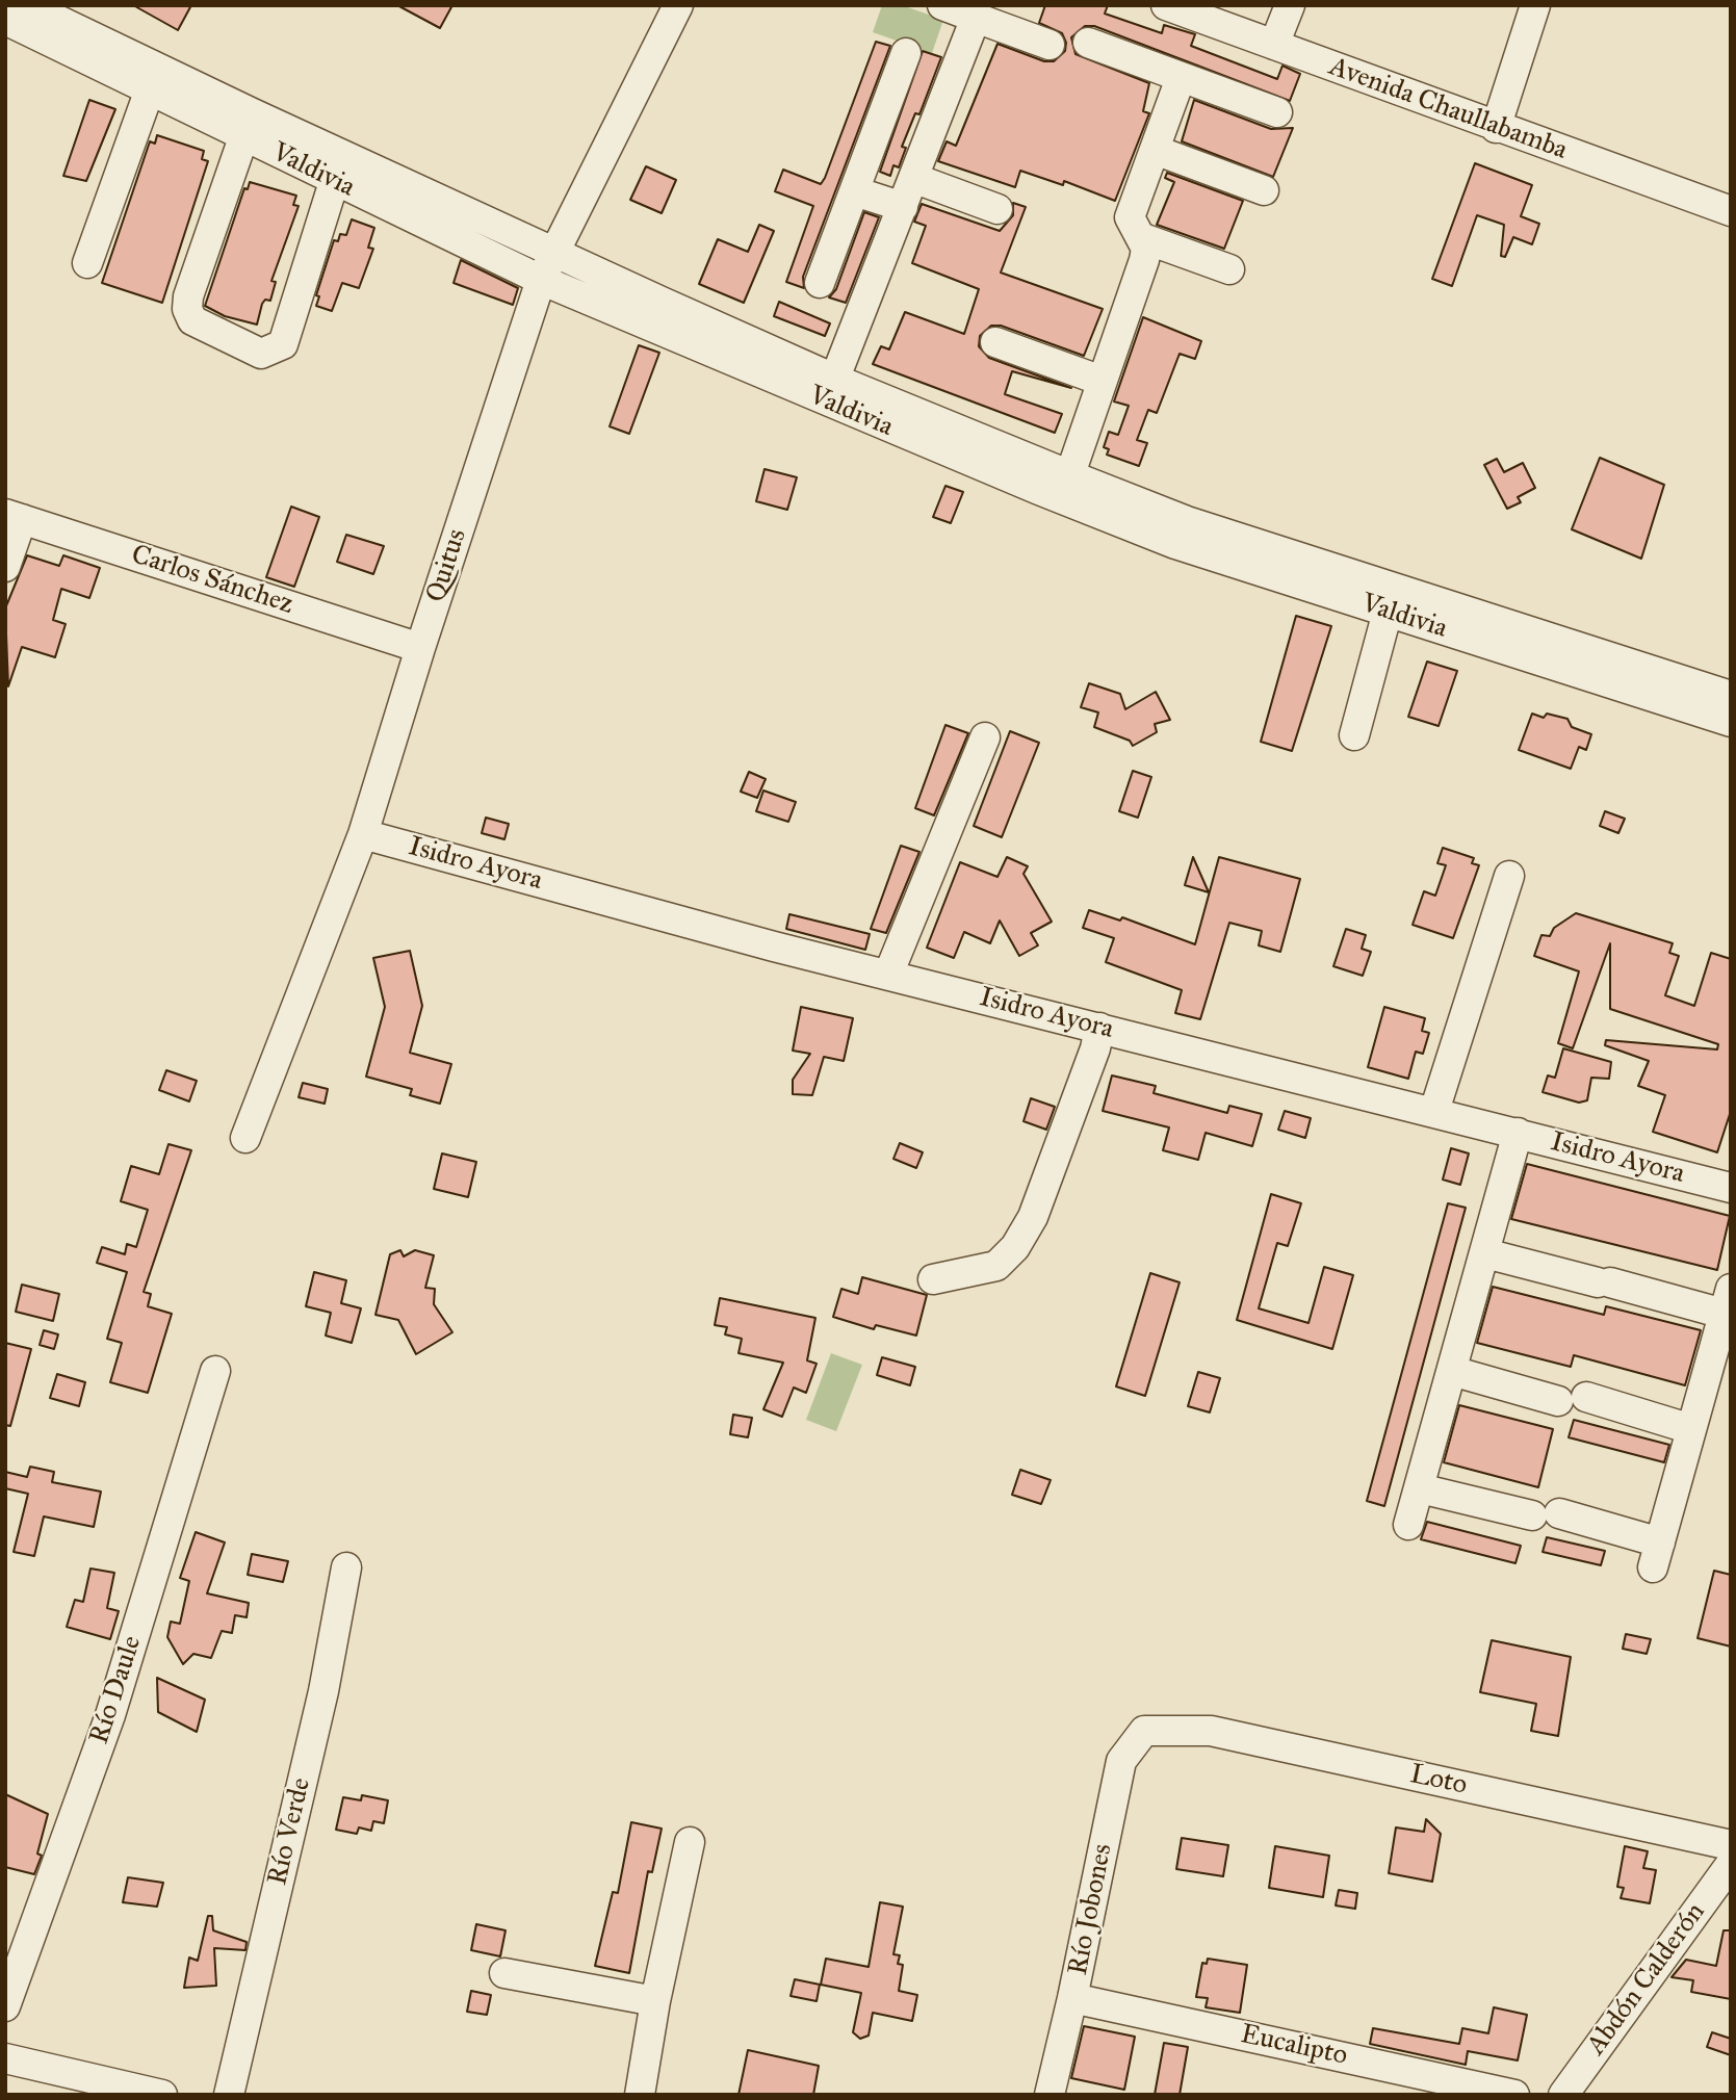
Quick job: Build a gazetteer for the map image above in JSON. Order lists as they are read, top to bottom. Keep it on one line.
{"streets":{"street":["Avenida Chaullabamba","Valdivia","Quitus","Carlos Sánchez","Isidro Ayora","Río Daule","Loto","Río Verde","Río Jobones","Abdón Calderón","Eucalipto"]},"crossings":[["Valdivia","Quitus"],["Quitus","Carlos Sánchez"],["Quitus","Isidro Ayora"],["Loto","Río Jobones"],["Río Jobones","Eucalipto"]]}
